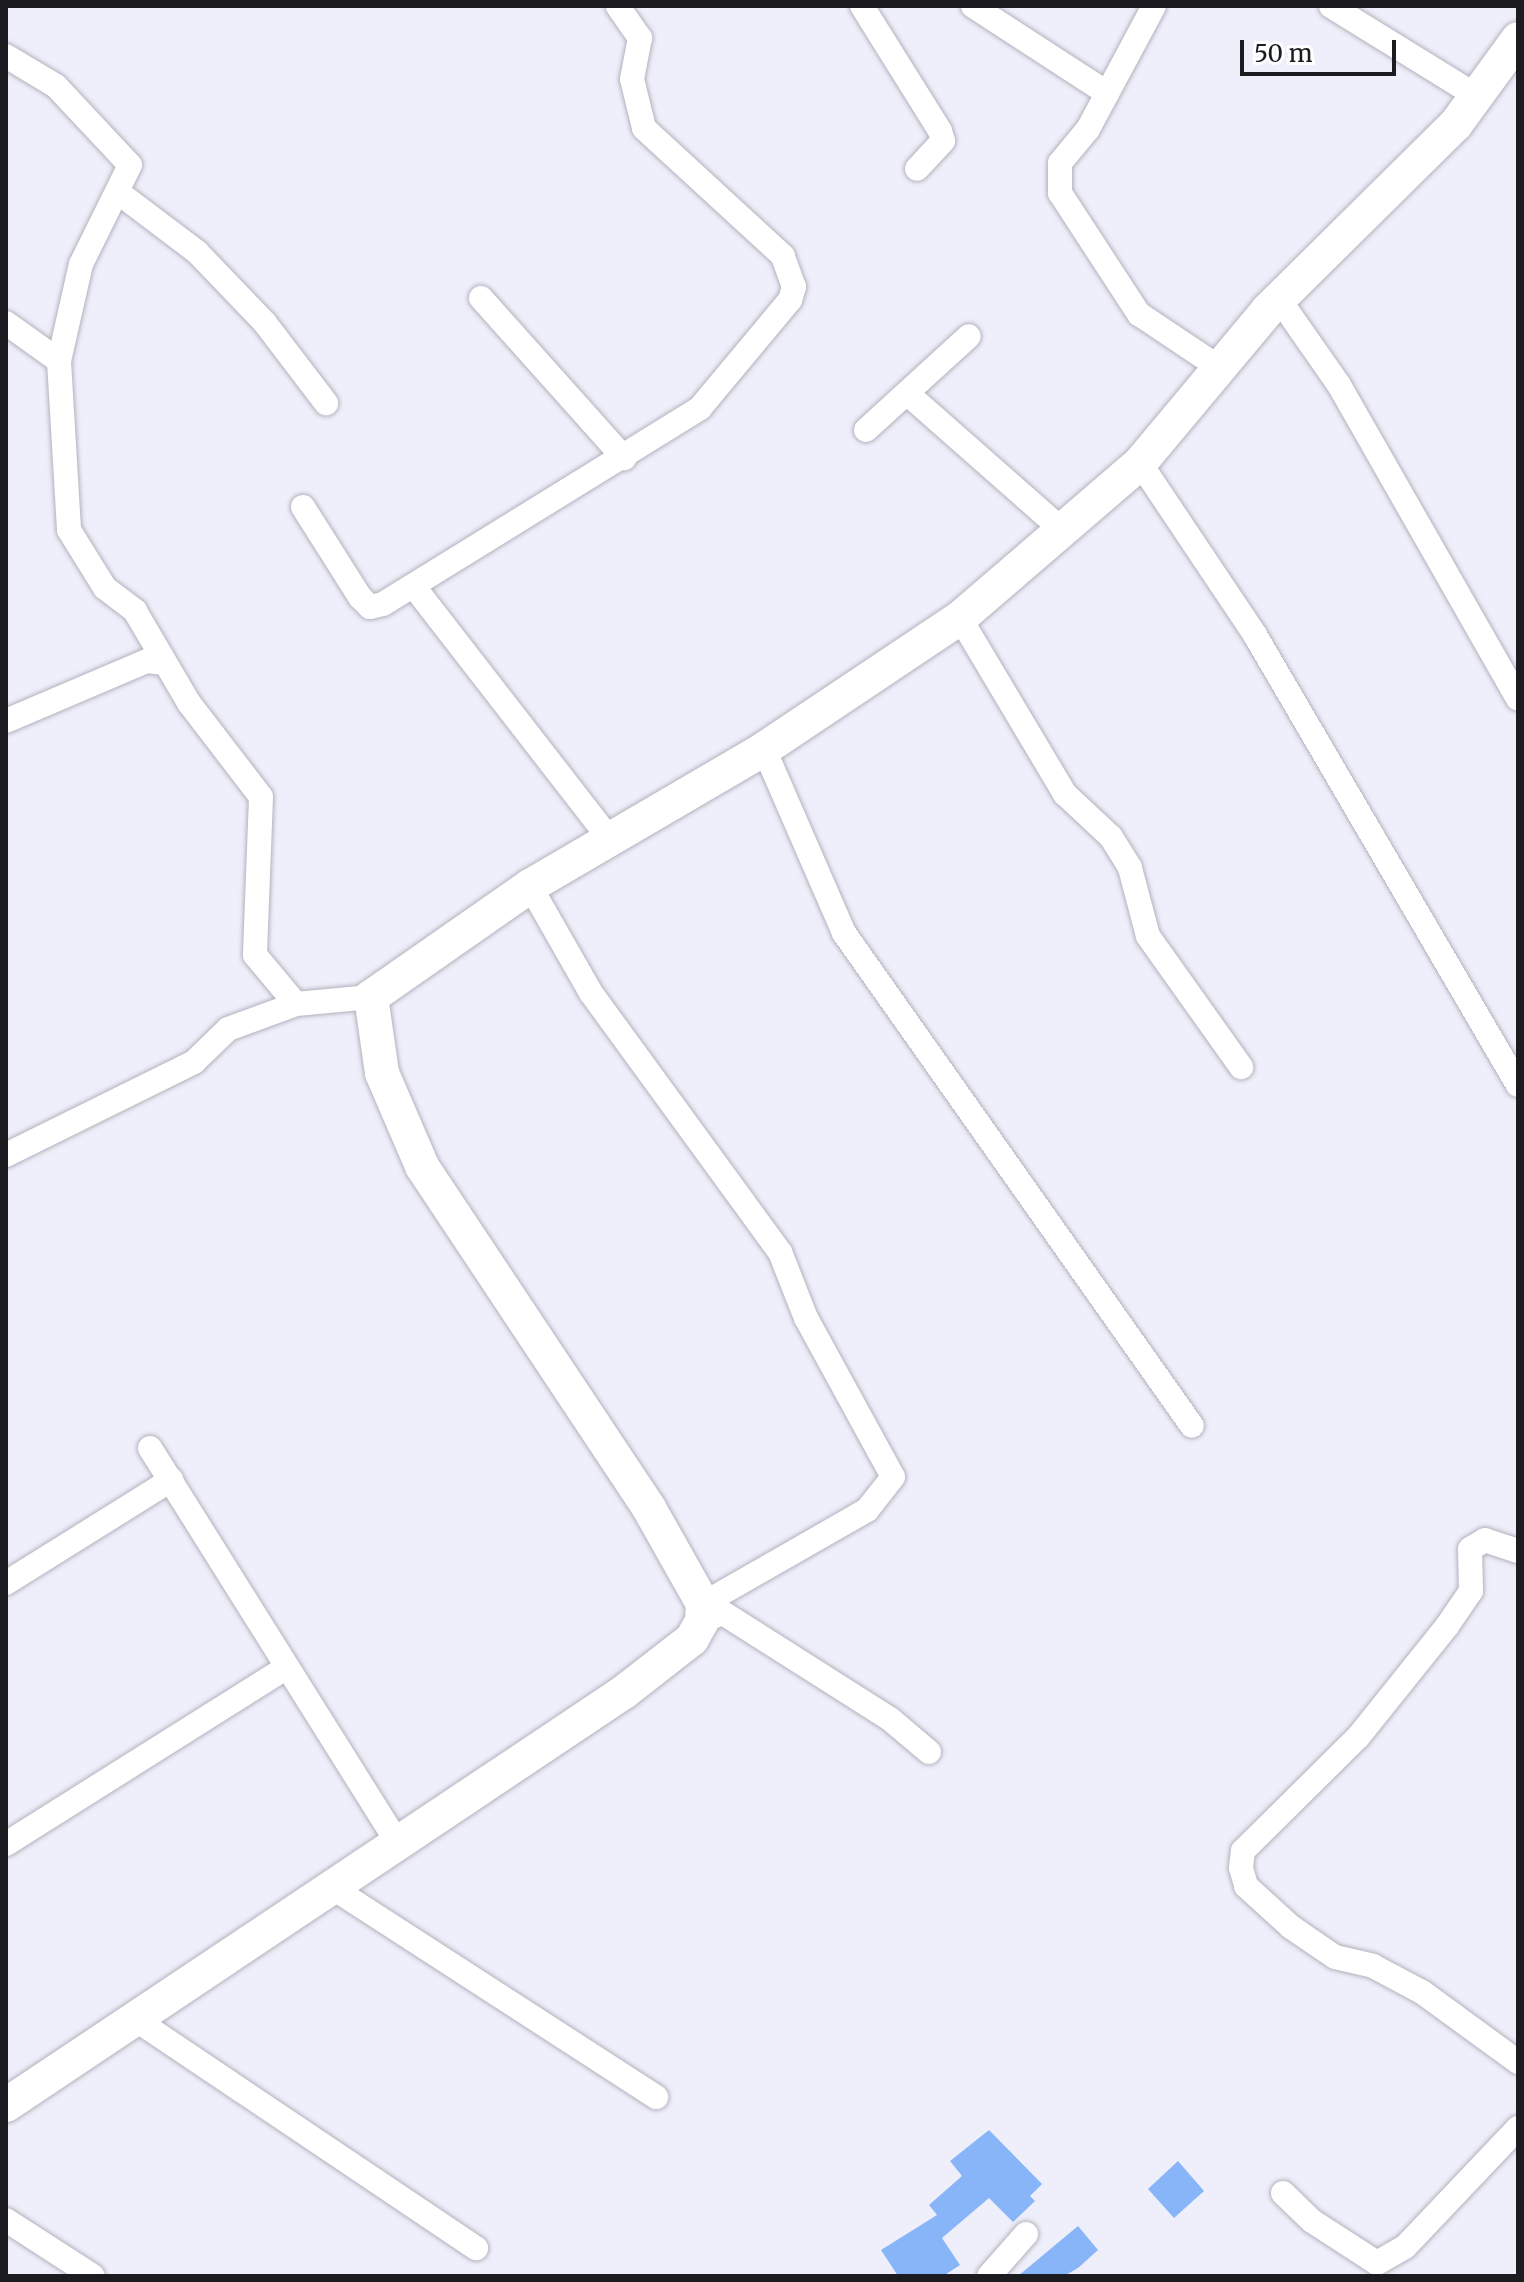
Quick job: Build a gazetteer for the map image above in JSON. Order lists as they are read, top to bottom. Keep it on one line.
{"scale_bar":"50 m"}
